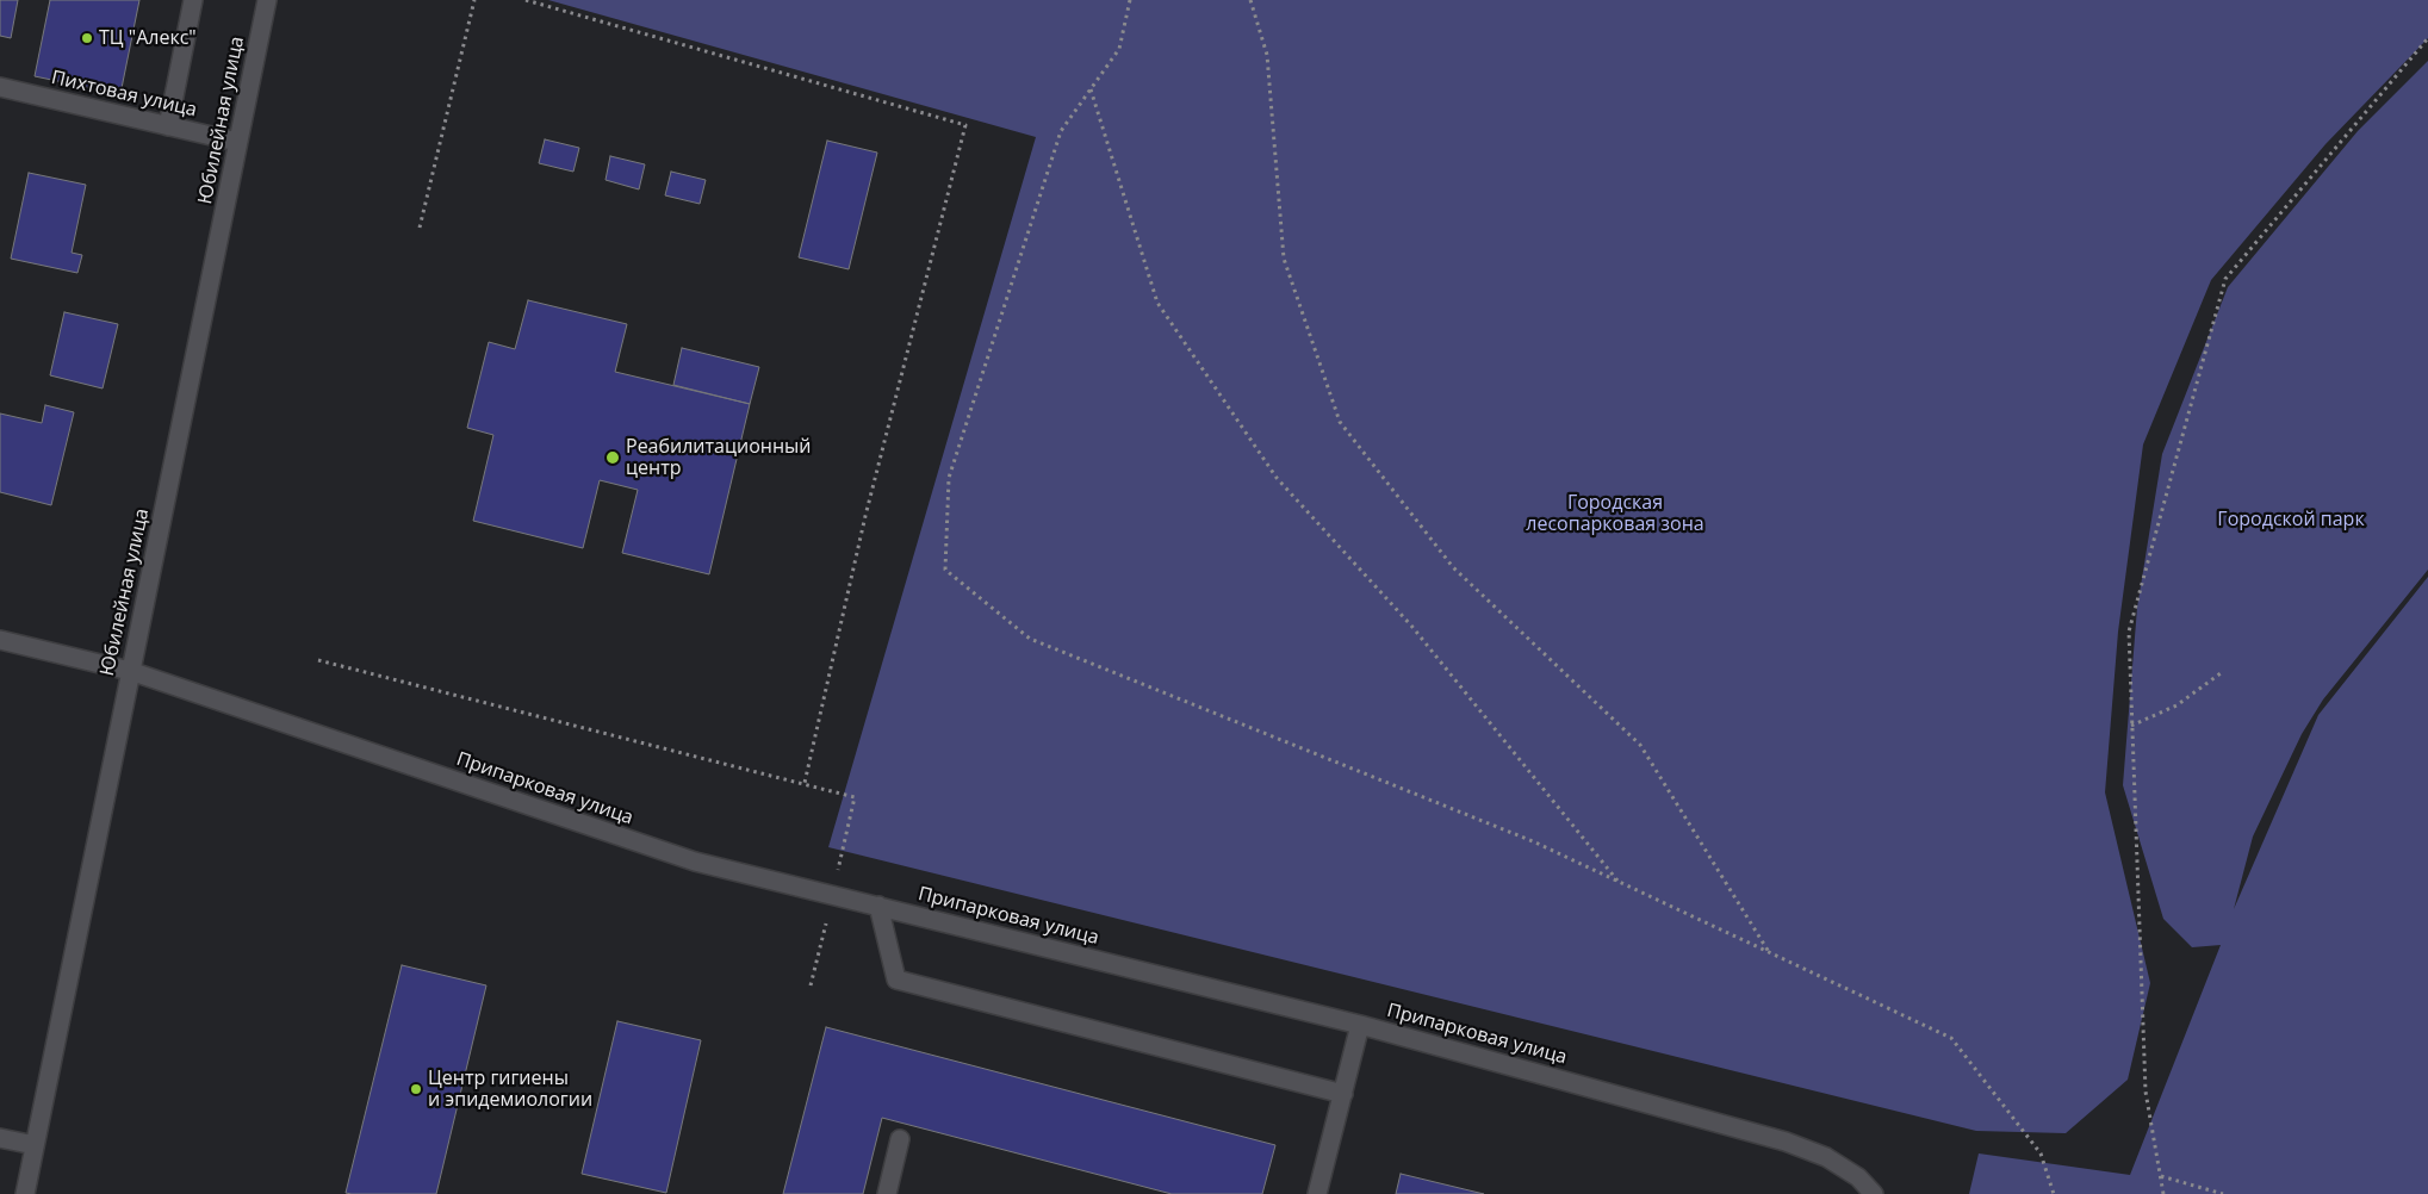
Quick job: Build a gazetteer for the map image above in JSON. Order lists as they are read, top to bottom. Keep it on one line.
{"streets":{"street":["Пихтовая улица","Юбилейная улица","Припарковая улица"]},"crossings":[["Пихтовая улица","Юбилейная улица"],["Юбилейная улица","Припарковая улица"]],"parks":["Городская лесопарковая зона","Городской парк"],"places":["ТЦ \"Алекс\"","Реабилитационный центр","Центр гигиены и эпидемиологии"]}
